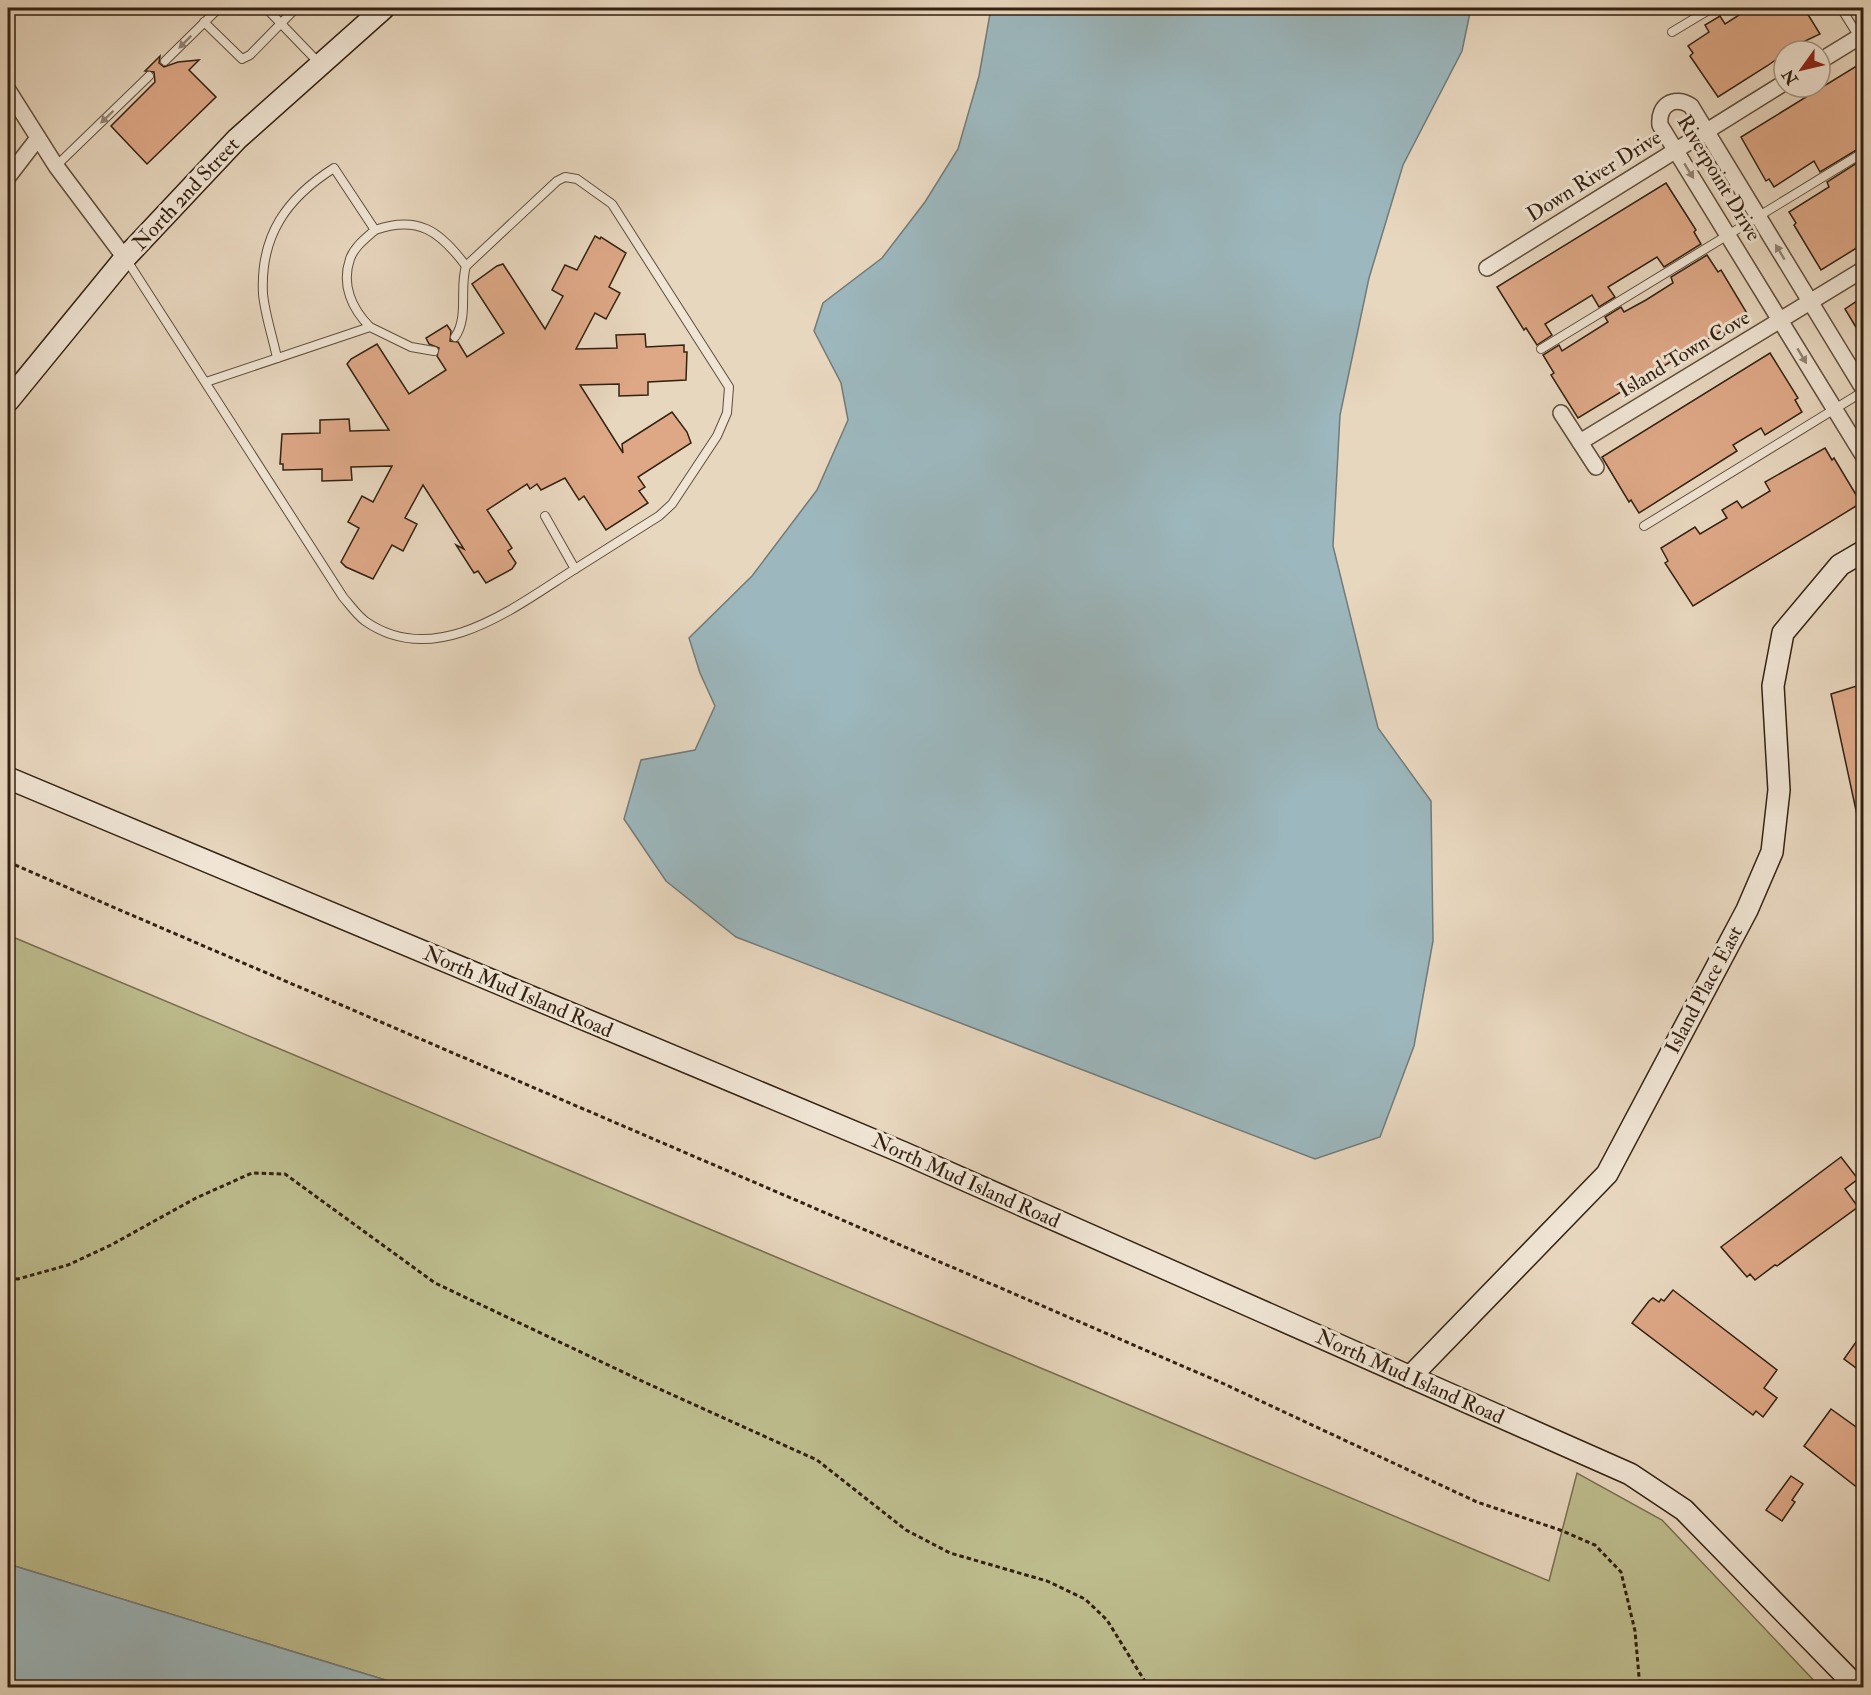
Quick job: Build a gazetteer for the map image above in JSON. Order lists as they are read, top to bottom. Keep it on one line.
{"streets":{"street":["Down River Drive","Riverpoint Drive","North 2nd Street","Island Town Cove","Island Place East","North Mud Island Road"]},"crossings":[["Down River Drive","Riverpoint Drive"],["Riverpoint Drive","Island Town Cove"],["Island Place East","North Mud Island Road"]],"north":"bottom left"}
